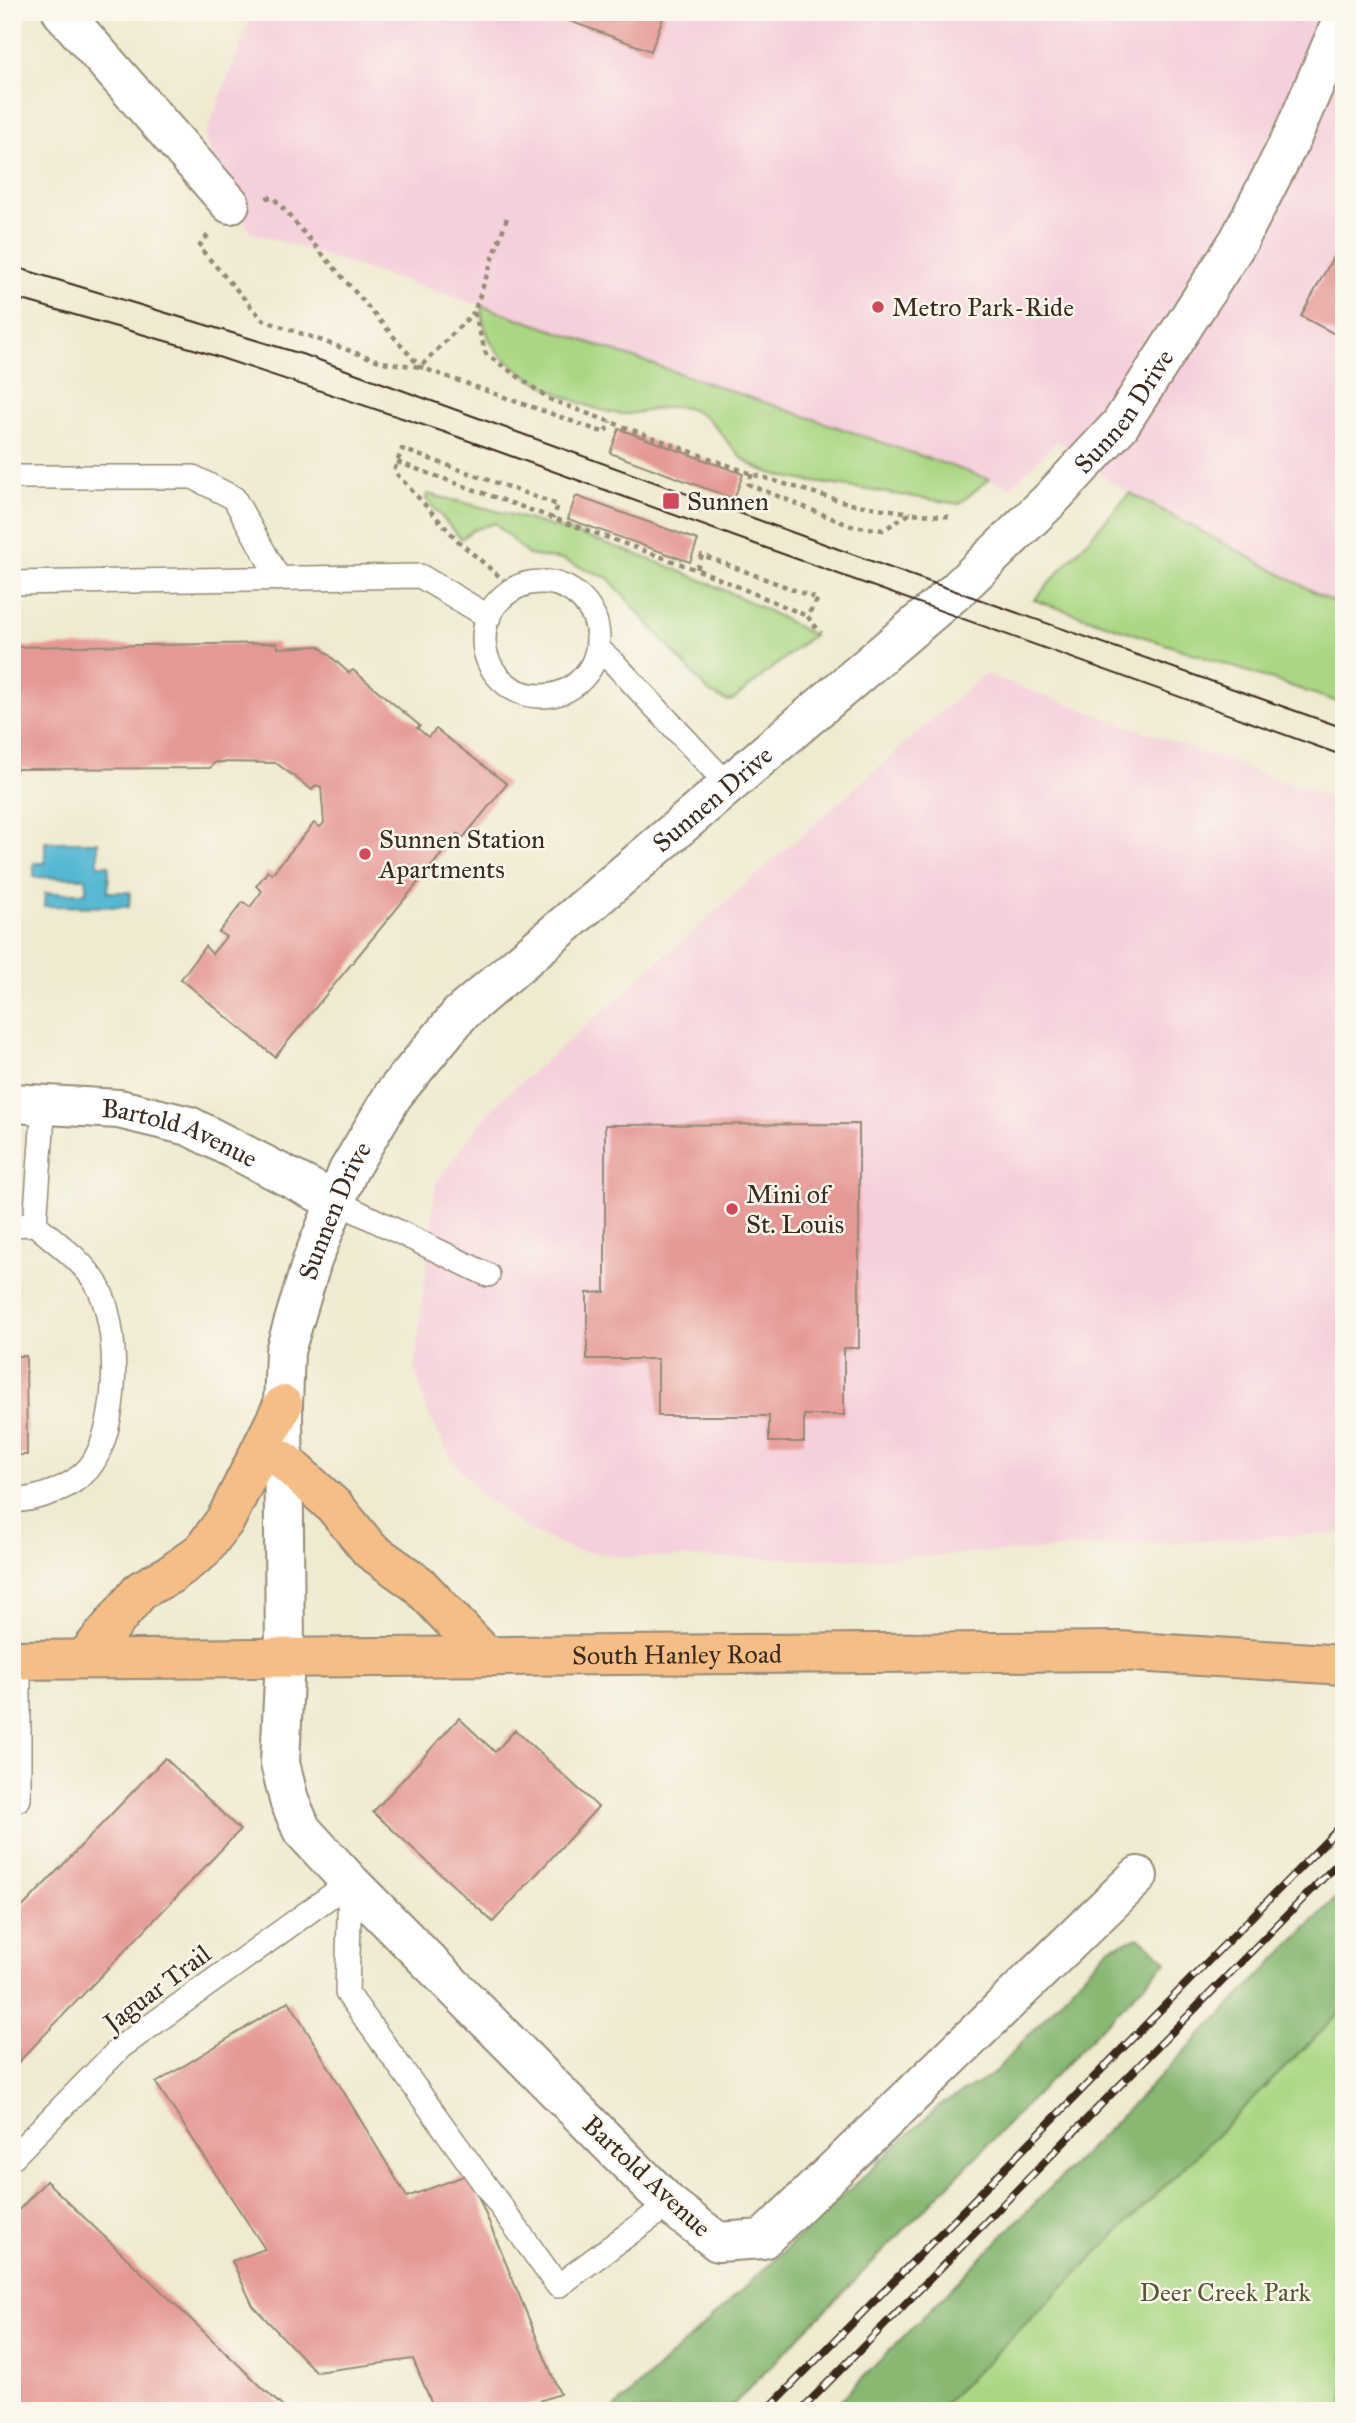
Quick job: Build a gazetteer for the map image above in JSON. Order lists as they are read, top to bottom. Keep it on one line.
{"streets":{"main road":["South Hanley Road"],"street":["Sunnen Drive","Bartold Avenue"],"lane":["Jaguar Trail"]},"crossings":[["Sunnen Drive","Bartold Avenue"],["Sunnen Drive","South Hanley Road"],["Bartold Avenue","South Hanley Road"],["Bartold Avenue","Jaguar Trail"]],"parks":["Deer Creek Park"],"places":{"other":["Metro Park-Ride","Sunnen Station Apartments","Mini of St. Louis"],"transit":["Sunnen"]}}
